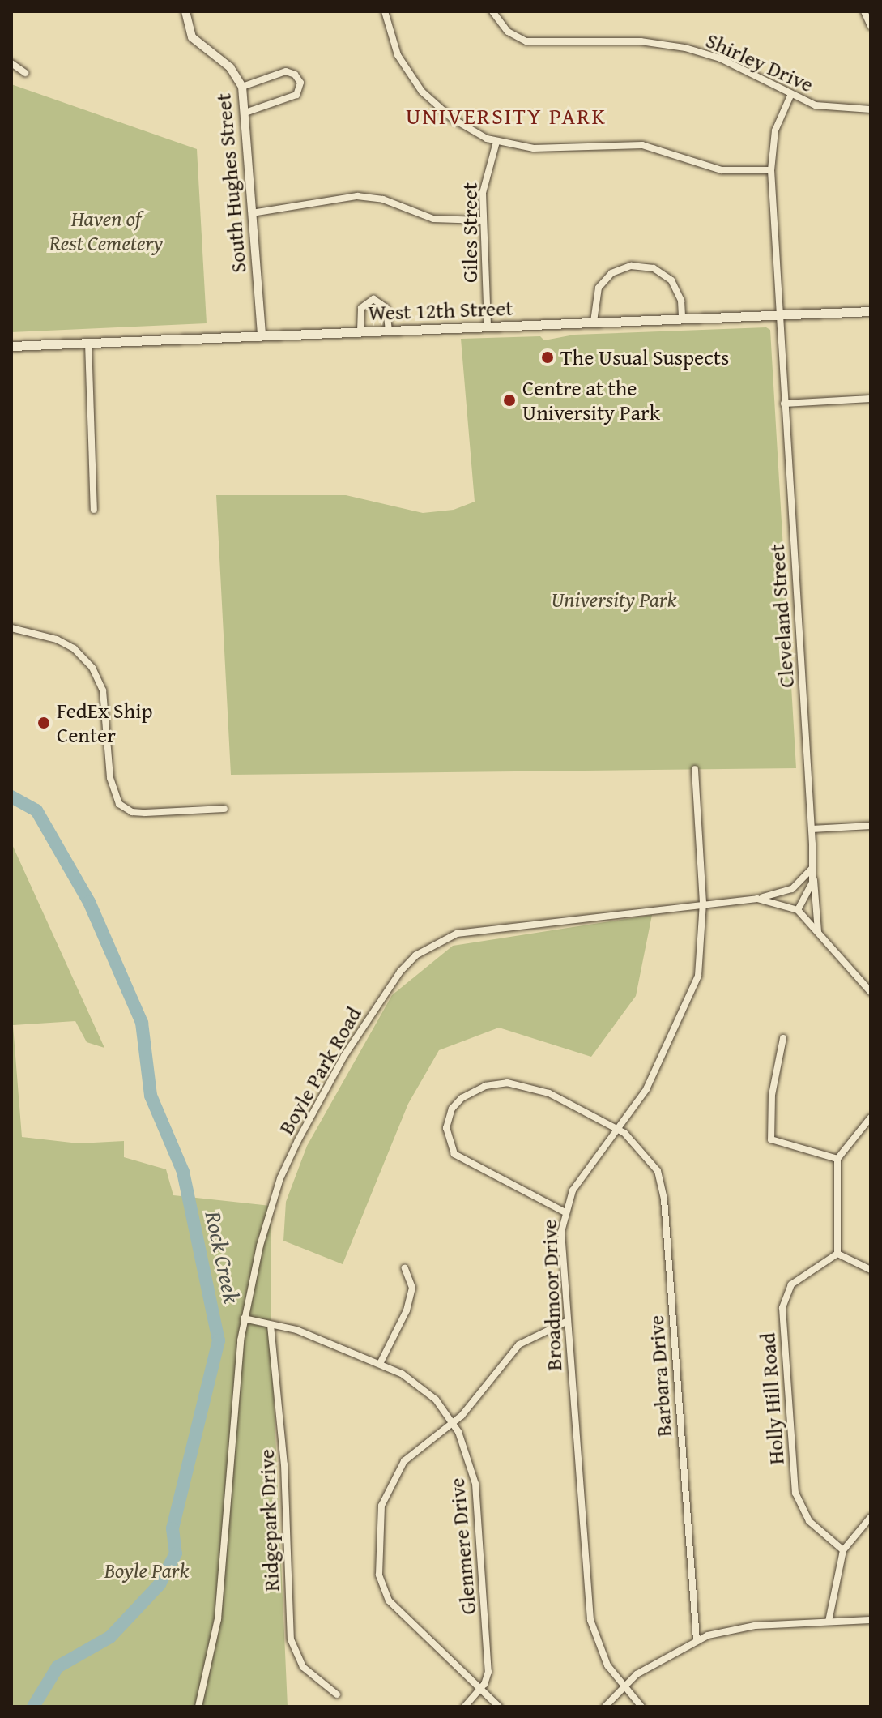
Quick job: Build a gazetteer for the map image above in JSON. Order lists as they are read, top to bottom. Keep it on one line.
{"streets":{"main road":["West 12th Street"],"street":["Shirley Drive","South Hughes Street","Giles Street","Cleveland Street","Boyle Park Road","Broadmoor Drive","Barbara Drive","Holly Hill Road","Ridgepark Drive","Glenmere Drive"]},"crossings":[["Shirley Drive","Cleveland Street"],["South Hughes Street","West 12th Street"],["Giles Street","West 12th Street"],["West 12th Street","Cleveland Street"],["Cleveland Street","Boyle Park Road"],["Boyle Park Road","Broadmoor Drive"],["Boyle Park Road","Glenmere Drive"],["Broadmoor Drive","Barbara Drive"],["Ridgepark Drive","Glenmere Drive"]],"districts":["UNIVERSITY PARK"],"water":["Rock Creek"],"parks":["Haven of Rest Cemetery","University Park","Boyle Park"],"places":["The Usual Suspects","Centre at the University Park","FedEx Ship Center"]}
